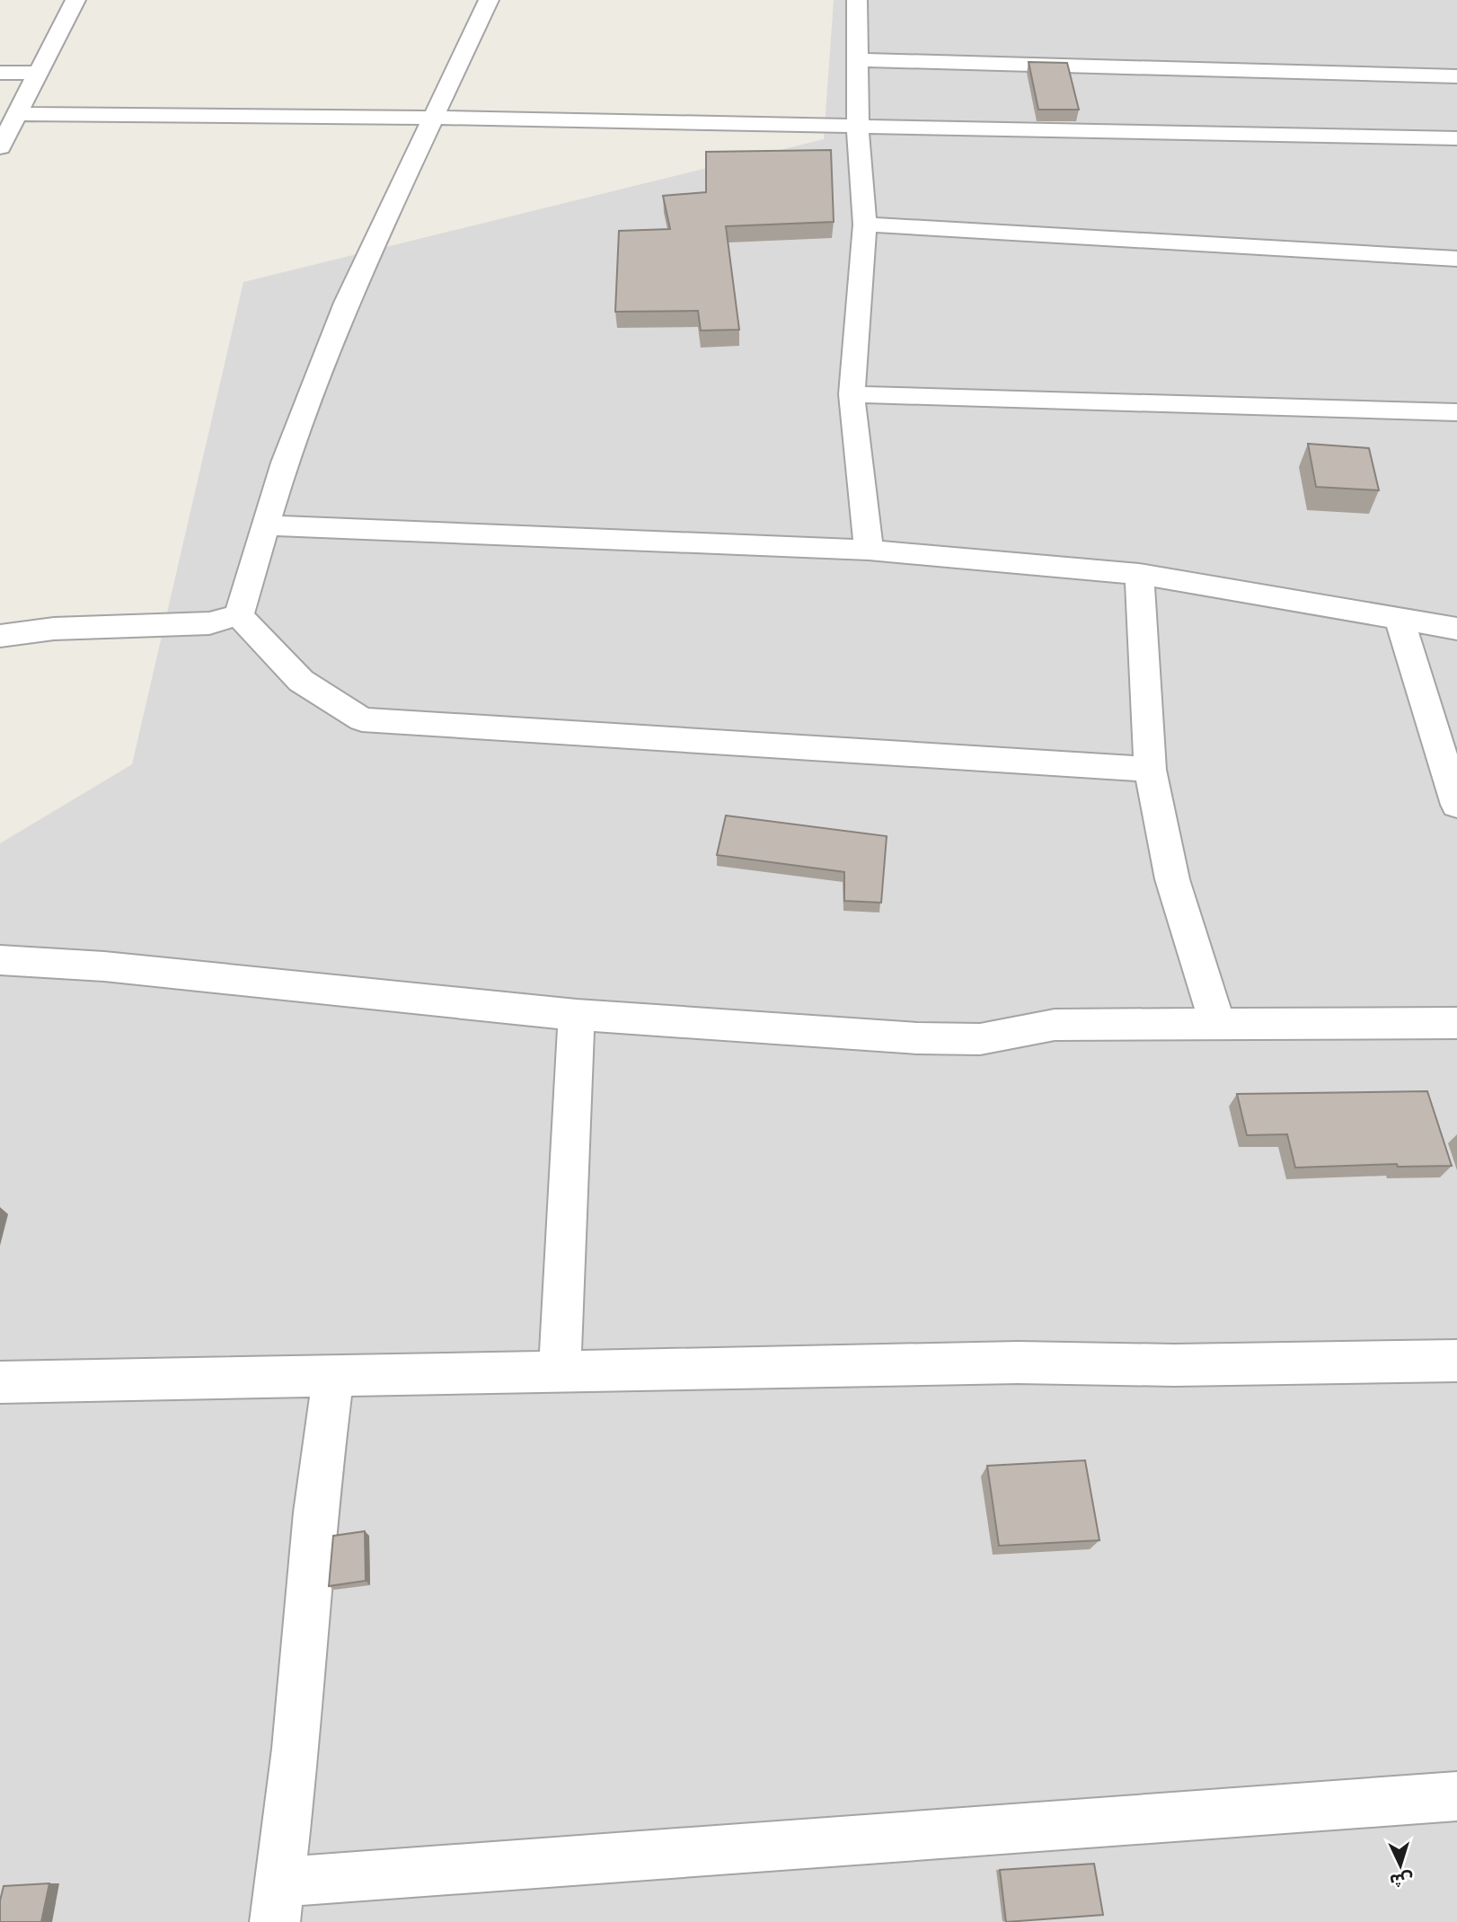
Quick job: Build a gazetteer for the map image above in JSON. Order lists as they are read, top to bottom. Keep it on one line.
{"north":"bottom"}
